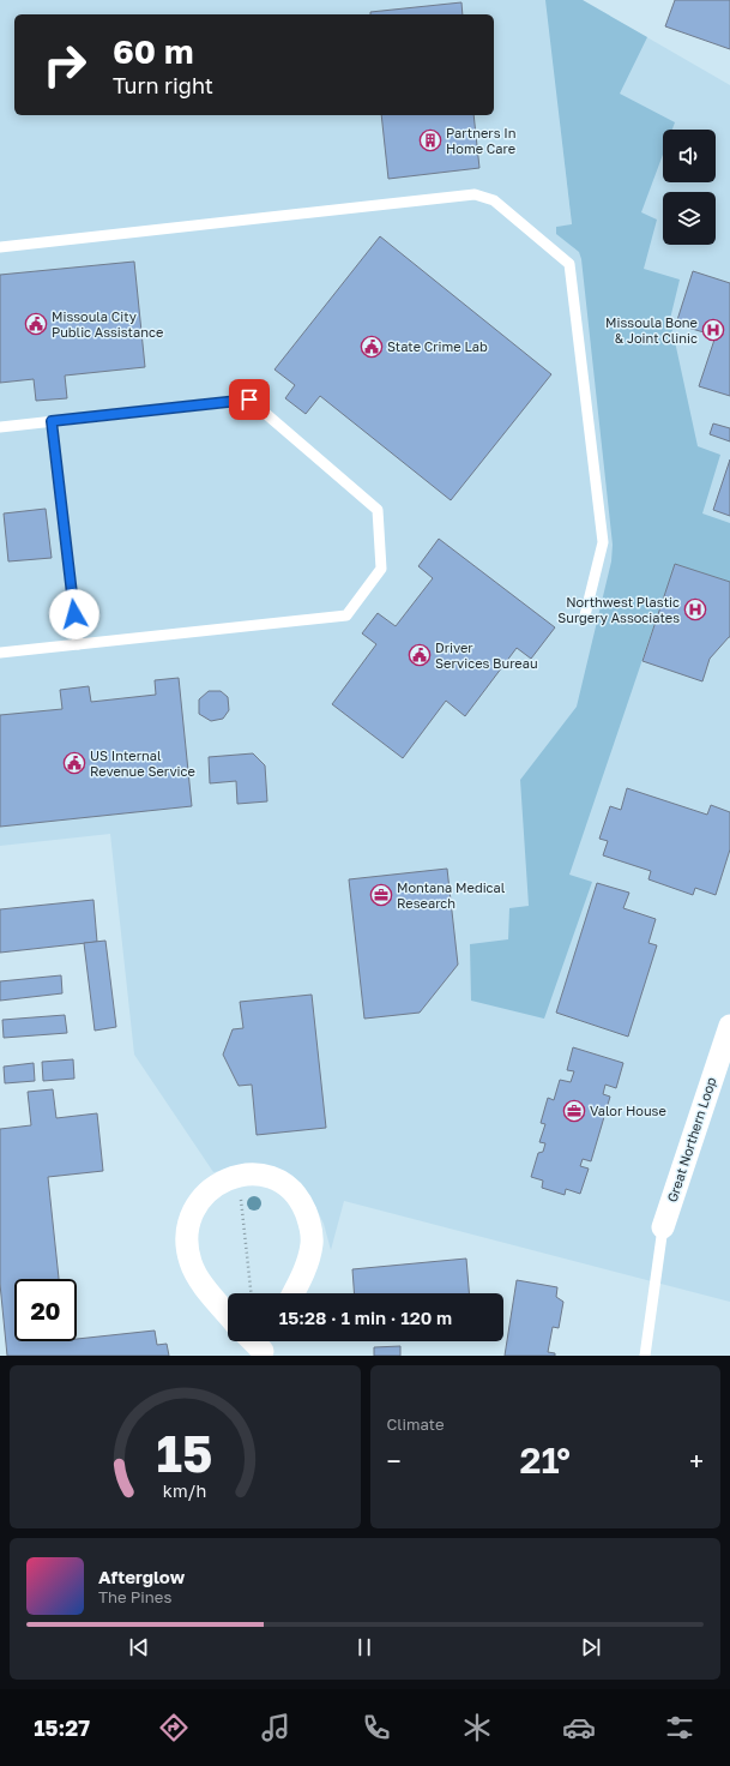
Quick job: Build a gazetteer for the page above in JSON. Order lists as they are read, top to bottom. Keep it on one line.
{"streets":{"street":["Great Northern Loop"]},"places":{"building":["Partners In Home Care"],"public building":["Missoula City Public Assistance","State Crime Lab","Driver Services Bureau","US Internal Revenue Service"],"hospital":["Missoula Bone & Joint Clinic","Northwest Plastic Surgery Associates"],"office":["Montana Medical Research","Valor House"]},"page":{"turn":["60 m","Turn right"],"limit":"20","trip":"15:28 · 1 min · 120 m","tile":"Climate","heat":["−","21°","+"],"song":["Afterglow","The Pines"],"tabs":"15:27","gauge":["15","km/h"]}}
